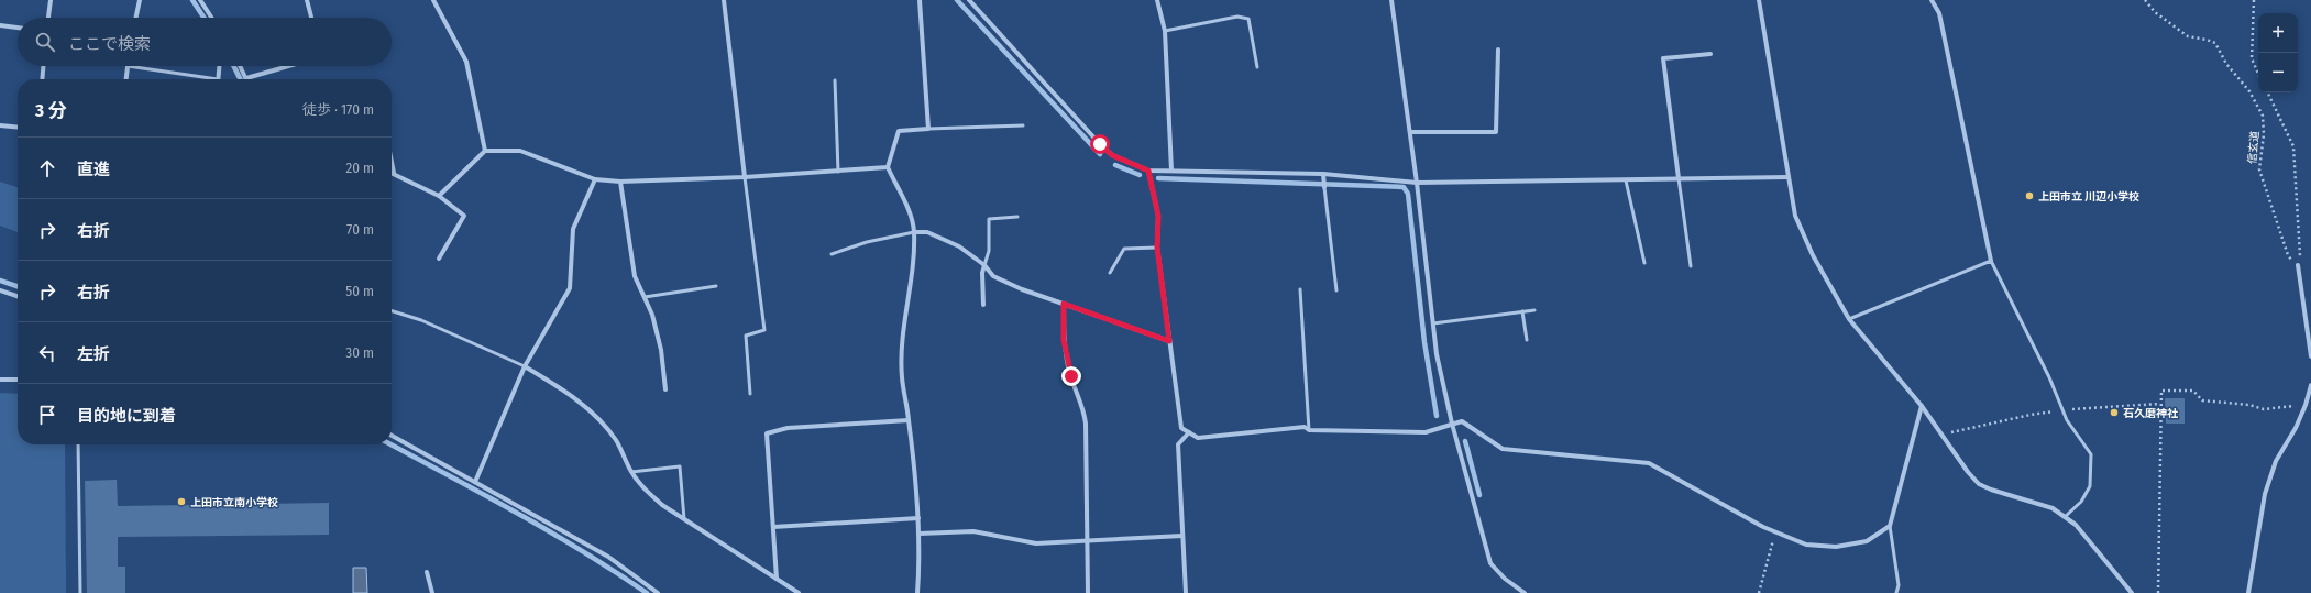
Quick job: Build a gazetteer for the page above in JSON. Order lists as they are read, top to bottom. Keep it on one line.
{"streets":{"path":["信玄道"]},"places":["上田市立 川辺小学校","石久磨神社","上田市立南小学校"],"page":{"map_buttons":["+","−"],"search":"ここで検索","heading":["3 分","徒歩 · 170 m"],"list":[["直進","20 m"],["右折","70 m"],["右折","50 m"],["左折","30 m"],"目的地に到着"]}}
